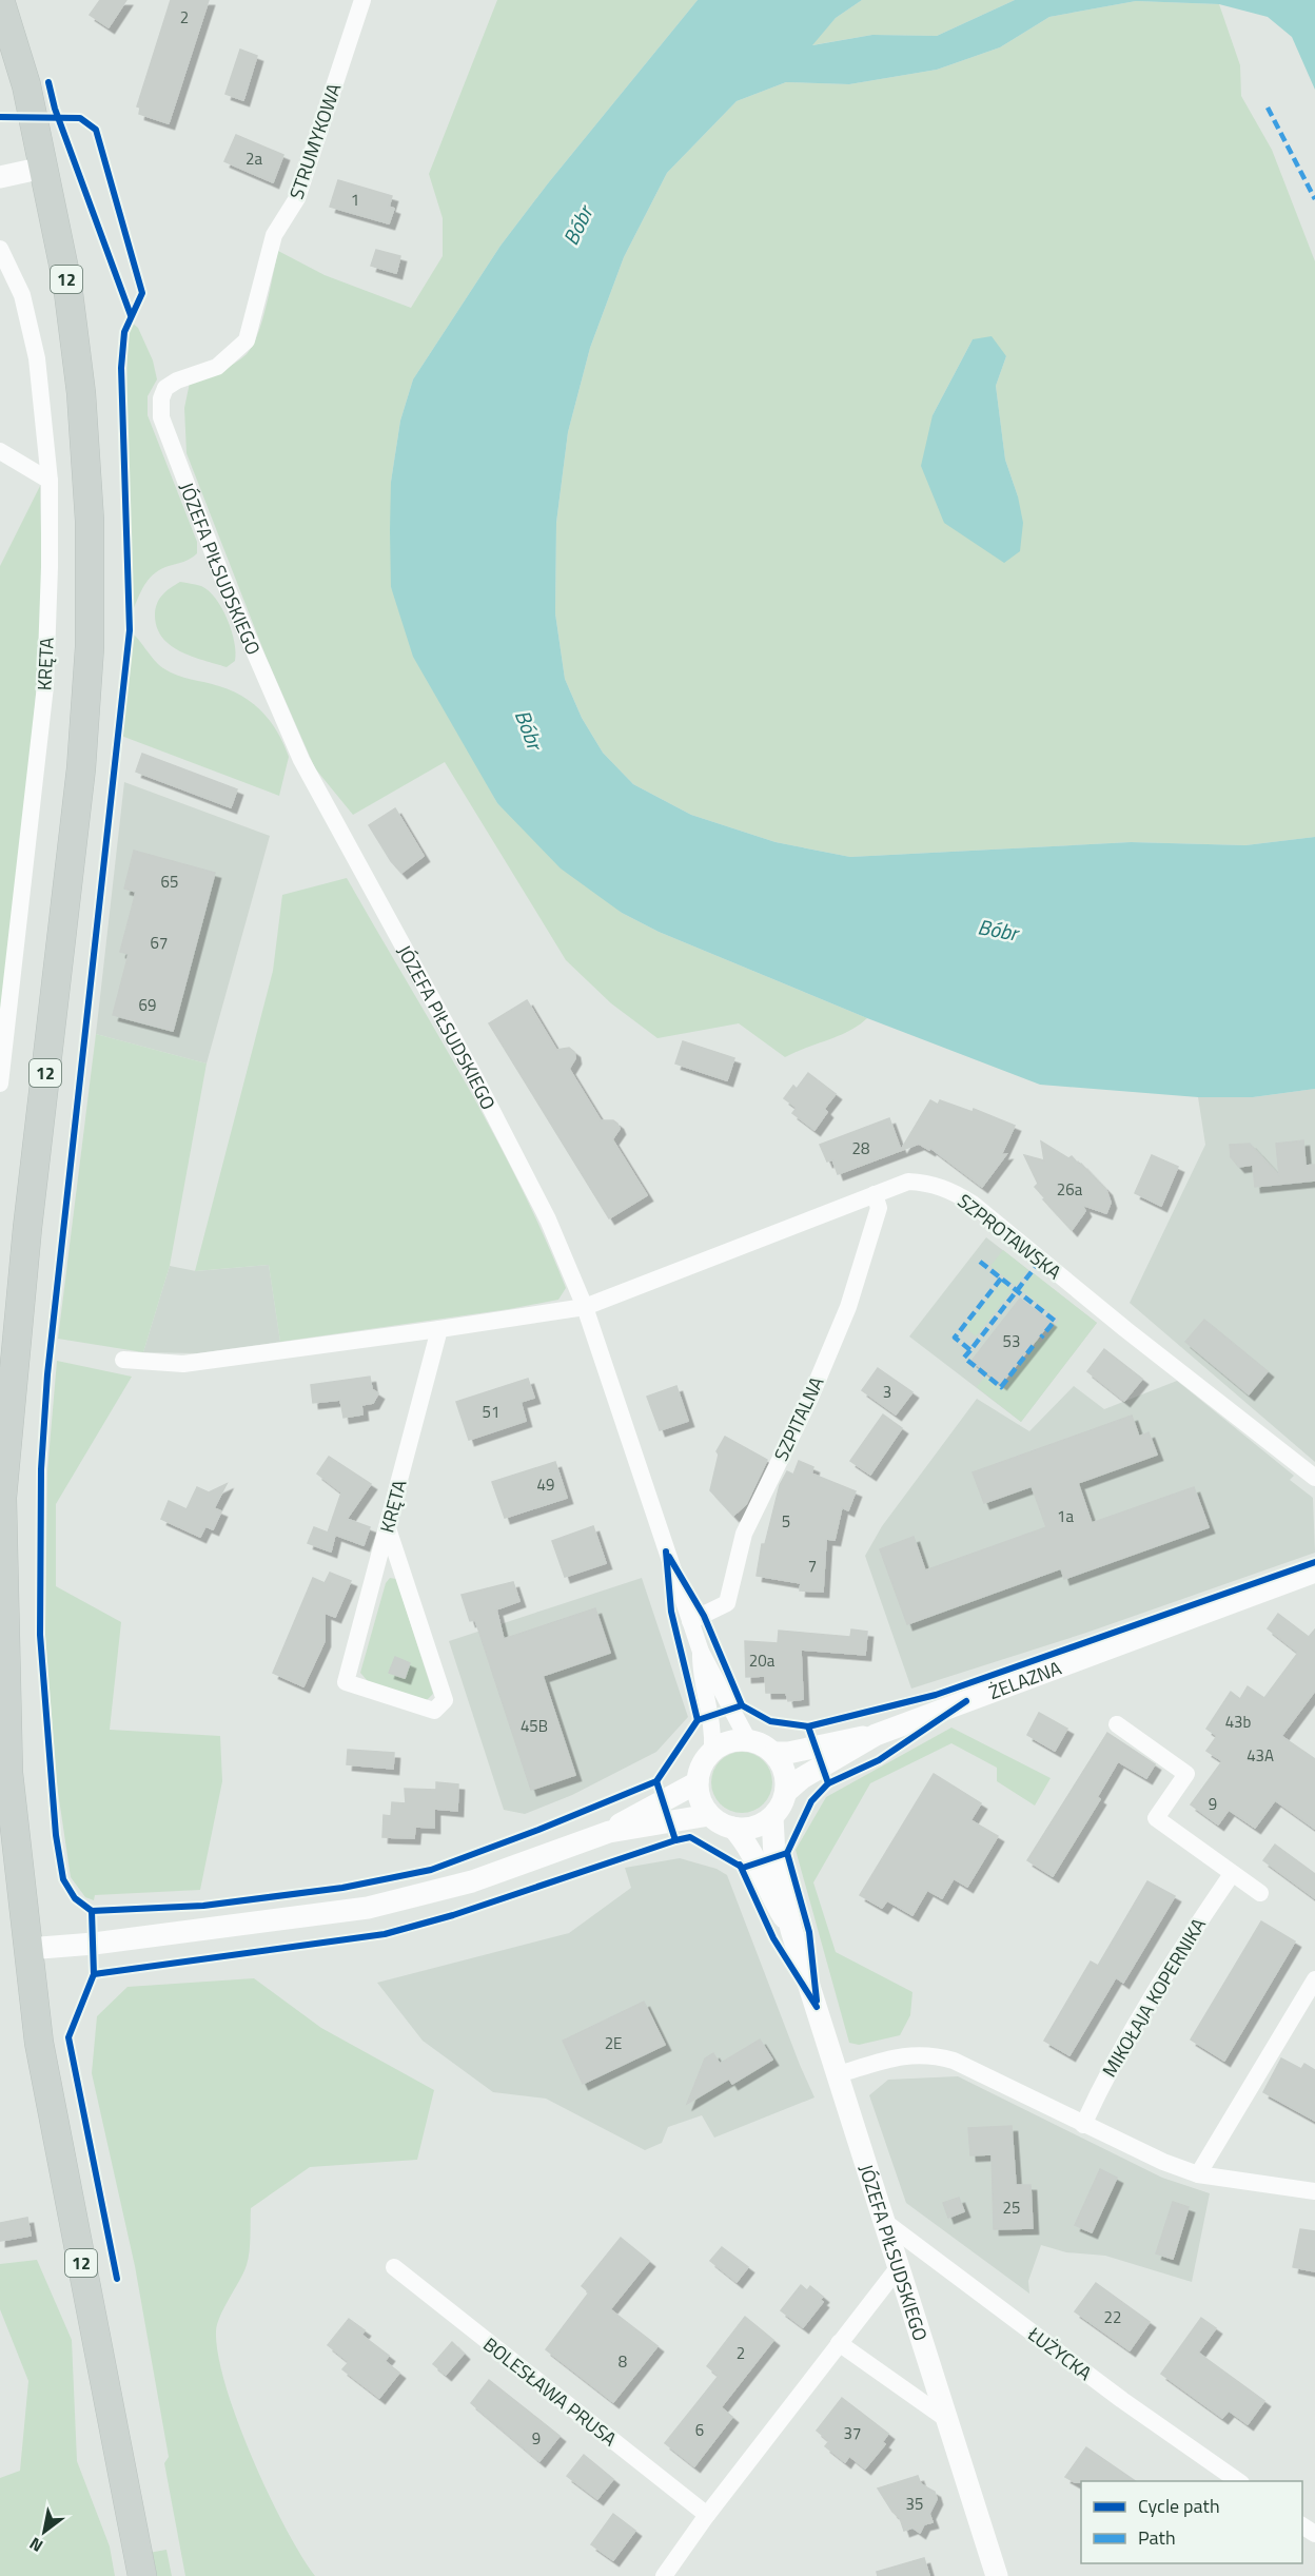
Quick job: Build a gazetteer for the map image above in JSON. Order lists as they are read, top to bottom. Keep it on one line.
{"streets":{"main road":["12"],"street":["STRUMYKOWA","JÓZEFA PIŁSUDSKIEGO","KRĘTA","SZPROTAWSKA","SZPITALNA","ŻELAZNA","MIKOŁAJA KOPERNIKA","ŁUŻYCKA","BOLESŁAWA PRUSA"]},"crossings":[["STRUMYKOWA","JÓZEFA PIŁSUDSKIEGO"],["JÓZEFA PIŁSUDSKIEGO","SZPROTAWSKA"],["JÓZEFA PIŁSUDSKIEGO","SZPITALNA"],["JÓZEFA PIŁSUDSKIEGO","ŁUŻYCKA"],["SZPROTAWSKA","SZPITALNA"]],"water":["Bóbr"],"house_numbers":["2","2a","1","65","67","69","28","26a","53","3","51","49","1a","5","7","20a","43b","45B","43A","9","2E","25","22","2","8","6","37","9","35"],"legend":["Cycle path","Path"],"north":"bottom left"}
